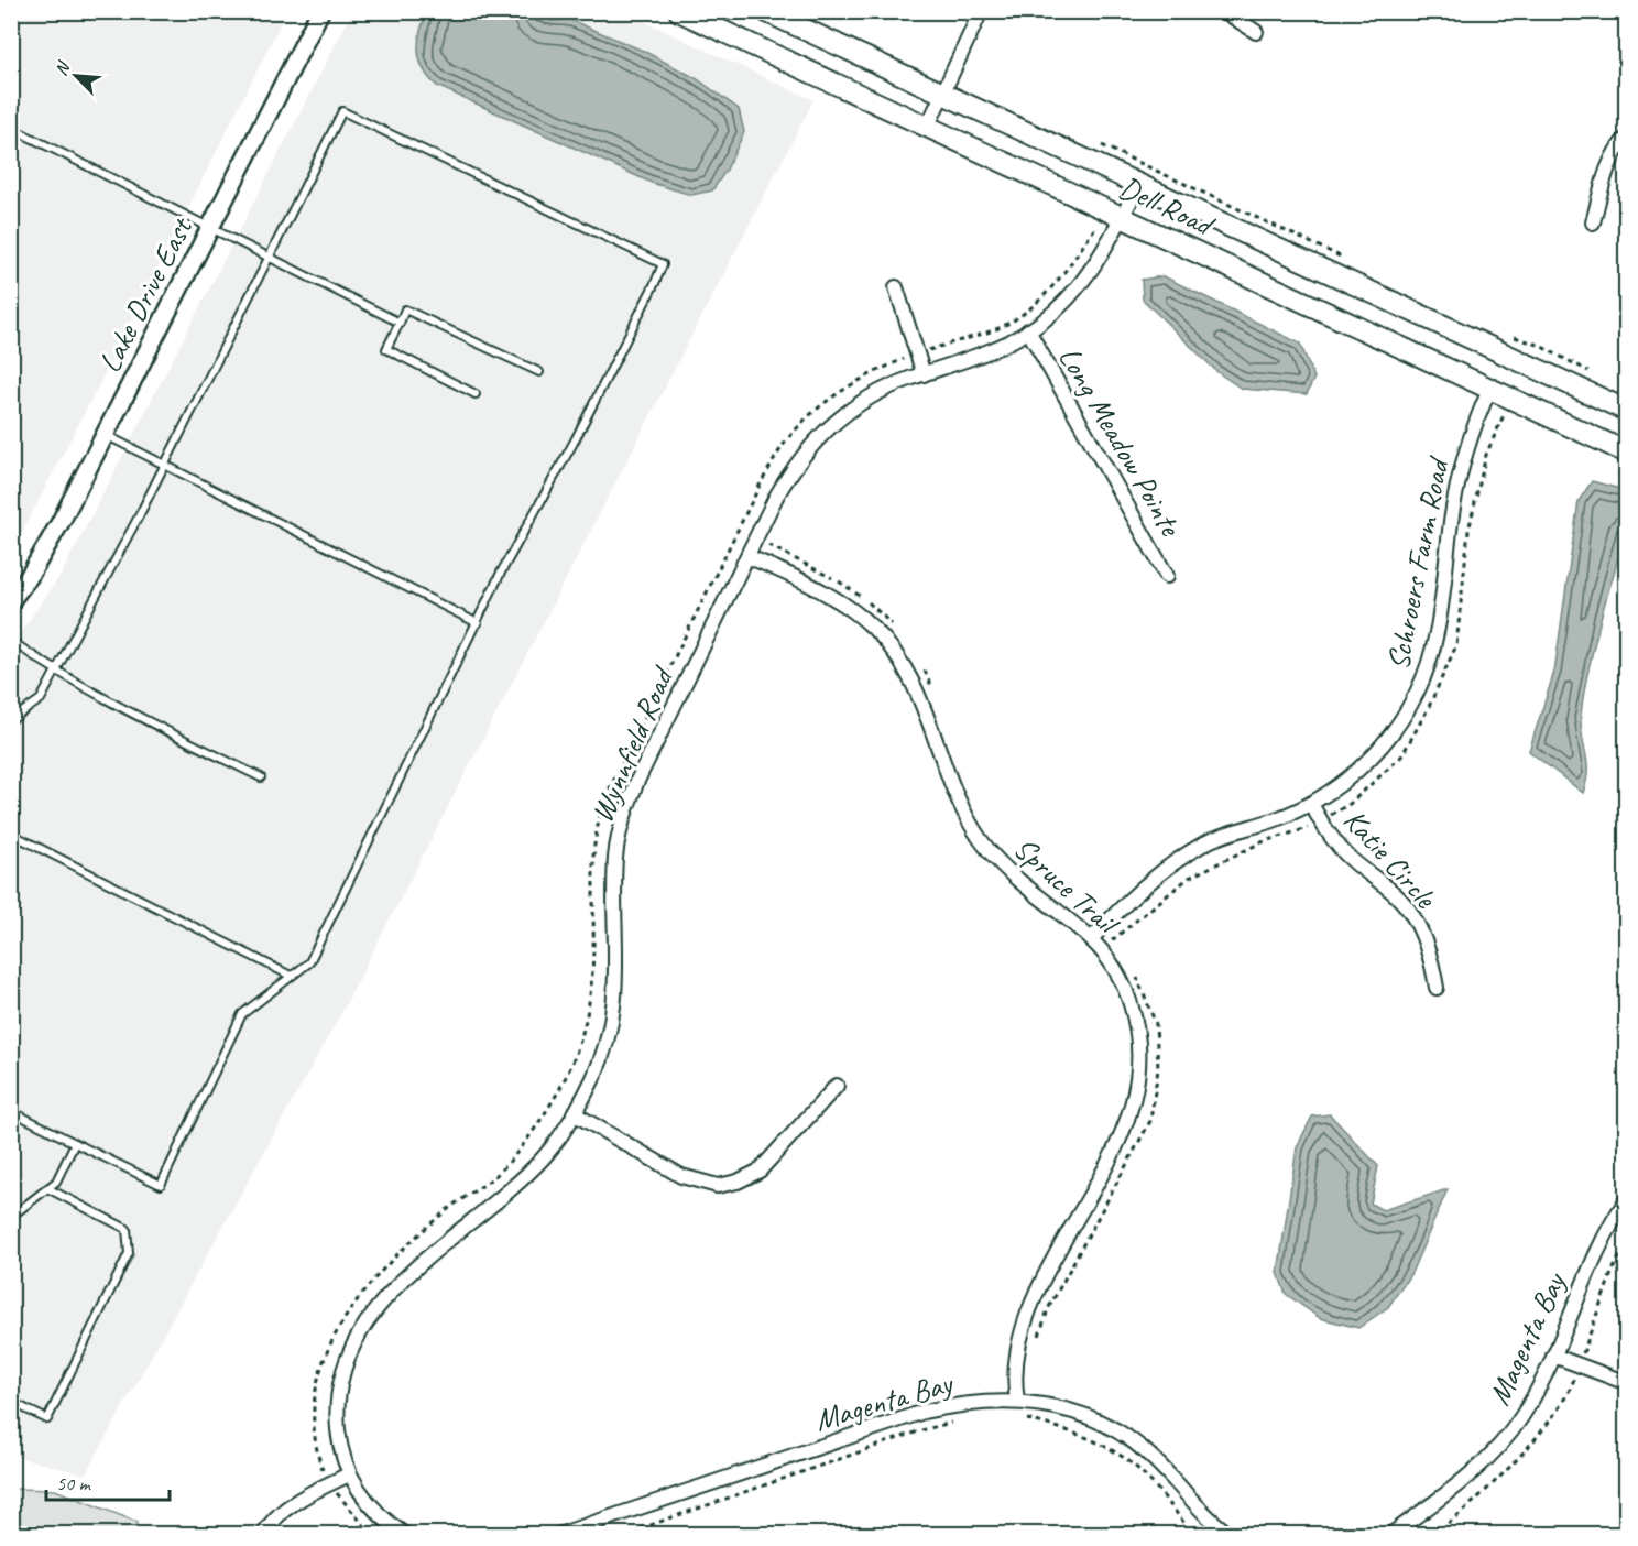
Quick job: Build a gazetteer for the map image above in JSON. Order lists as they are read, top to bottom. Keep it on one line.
{"streets":{"main road":["Dell Road"],"street":["Lake Drive East","Long Meadow Pointe","Schroers Farm Road","Wynnfield Road","Katie Circle","Spruce Trail","Magenta Bay"]},"crossings":[["Dell Road","Schroers Farm Road"],["Dell Road","Wynnfield Road"],["Long Meadow Pointe","Wynnfield Road"],["Schroers Farm Road","Katie Circle"],["Schroers Farm Road","Spruce Trail"],["Wynnfield Road","Spruce Trail"],["Spruce Trail","Magenta Bay"]],"scale_bar":"50 m","north":"top left"}
